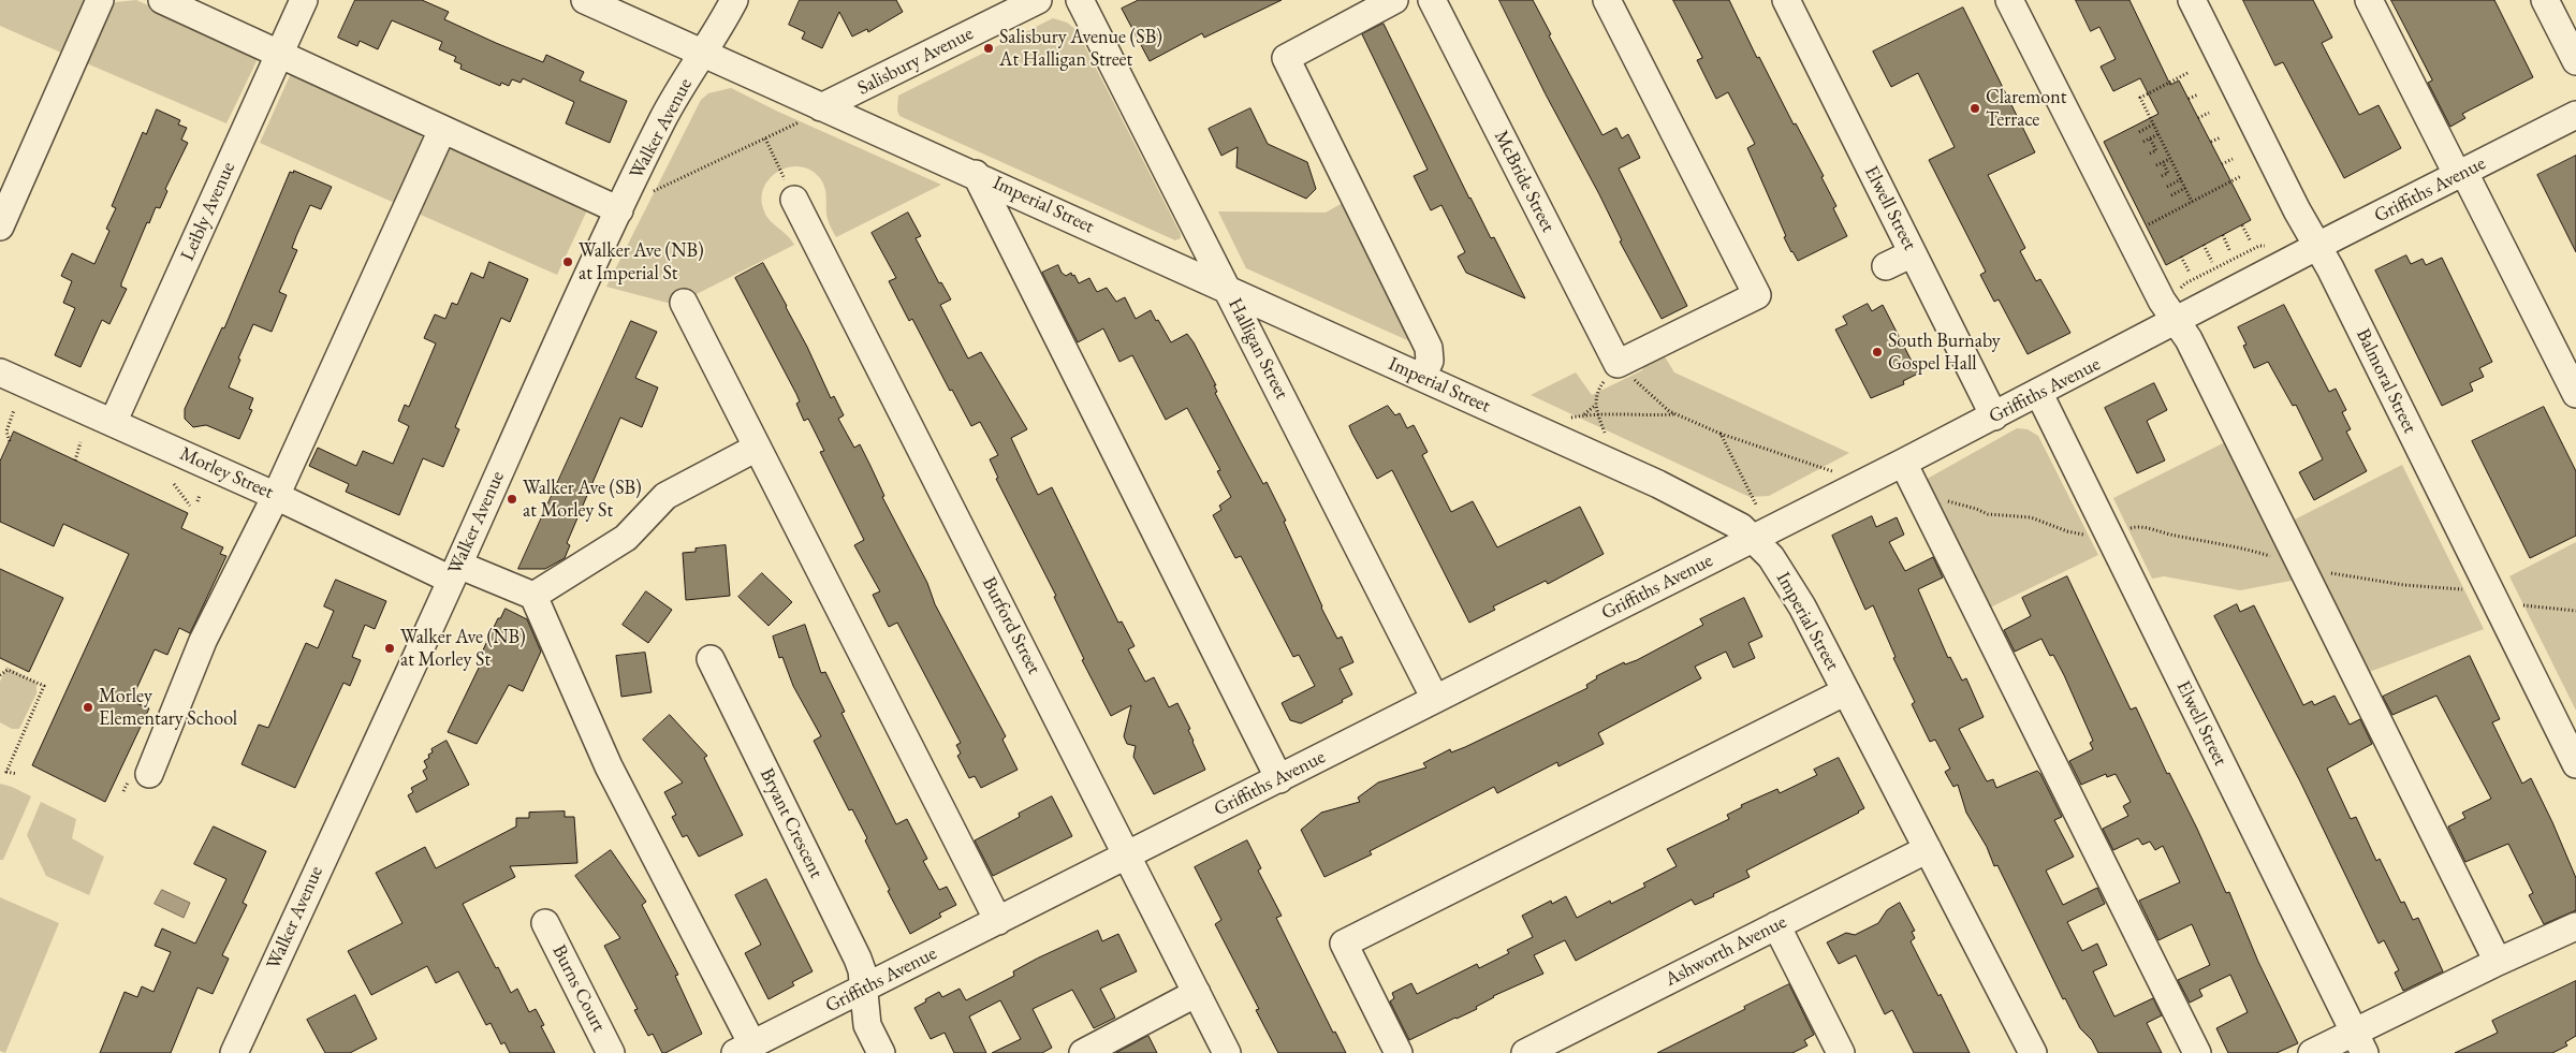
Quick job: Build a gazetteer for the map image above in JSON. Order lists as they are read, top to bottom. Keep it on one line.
{"streets":{"street":["Salisbury Avenue","Walker Avenue","McBride Street","Griffiths Avenue","Imperial Street","Elwell Street","Leibly Avenue","Halligan Street","Balmoral Street","Morley Street","Burford Street","Bryant Crescent","Ashworth Avenue","Burns Court"]},"crossings":[["Salisbury Avenue","Imperial Street"],["Walker Avenue","Imperial Street"],["Walker Avenue","Morley Street"],["Griffiths Avenue","Imperial Street"],["Griffiths Avenue","Elwell Street"],["Griffiths Avenue","Halligan Street"],["Griffiths Avenue","Balmoral Street"],["Griffiths Avenue","Burford Street"],["Griffiths Avenue","Bryant Crescent"],["Imperial Street","Halligan Street"],["Imperial Street","Ashworth Avenue"],["Leibly Avenue","Morley Street"]],"places":["Salisbury Avenue (SB) At Halligan Street","Claremont Terrace","Walker Ave (NB) at Imperial St","South Burnaby Gospel Hall","Walker Ave (SB) at Morley St","Walker Ave (NB) at Morley St","Morley Elementary School"]}
